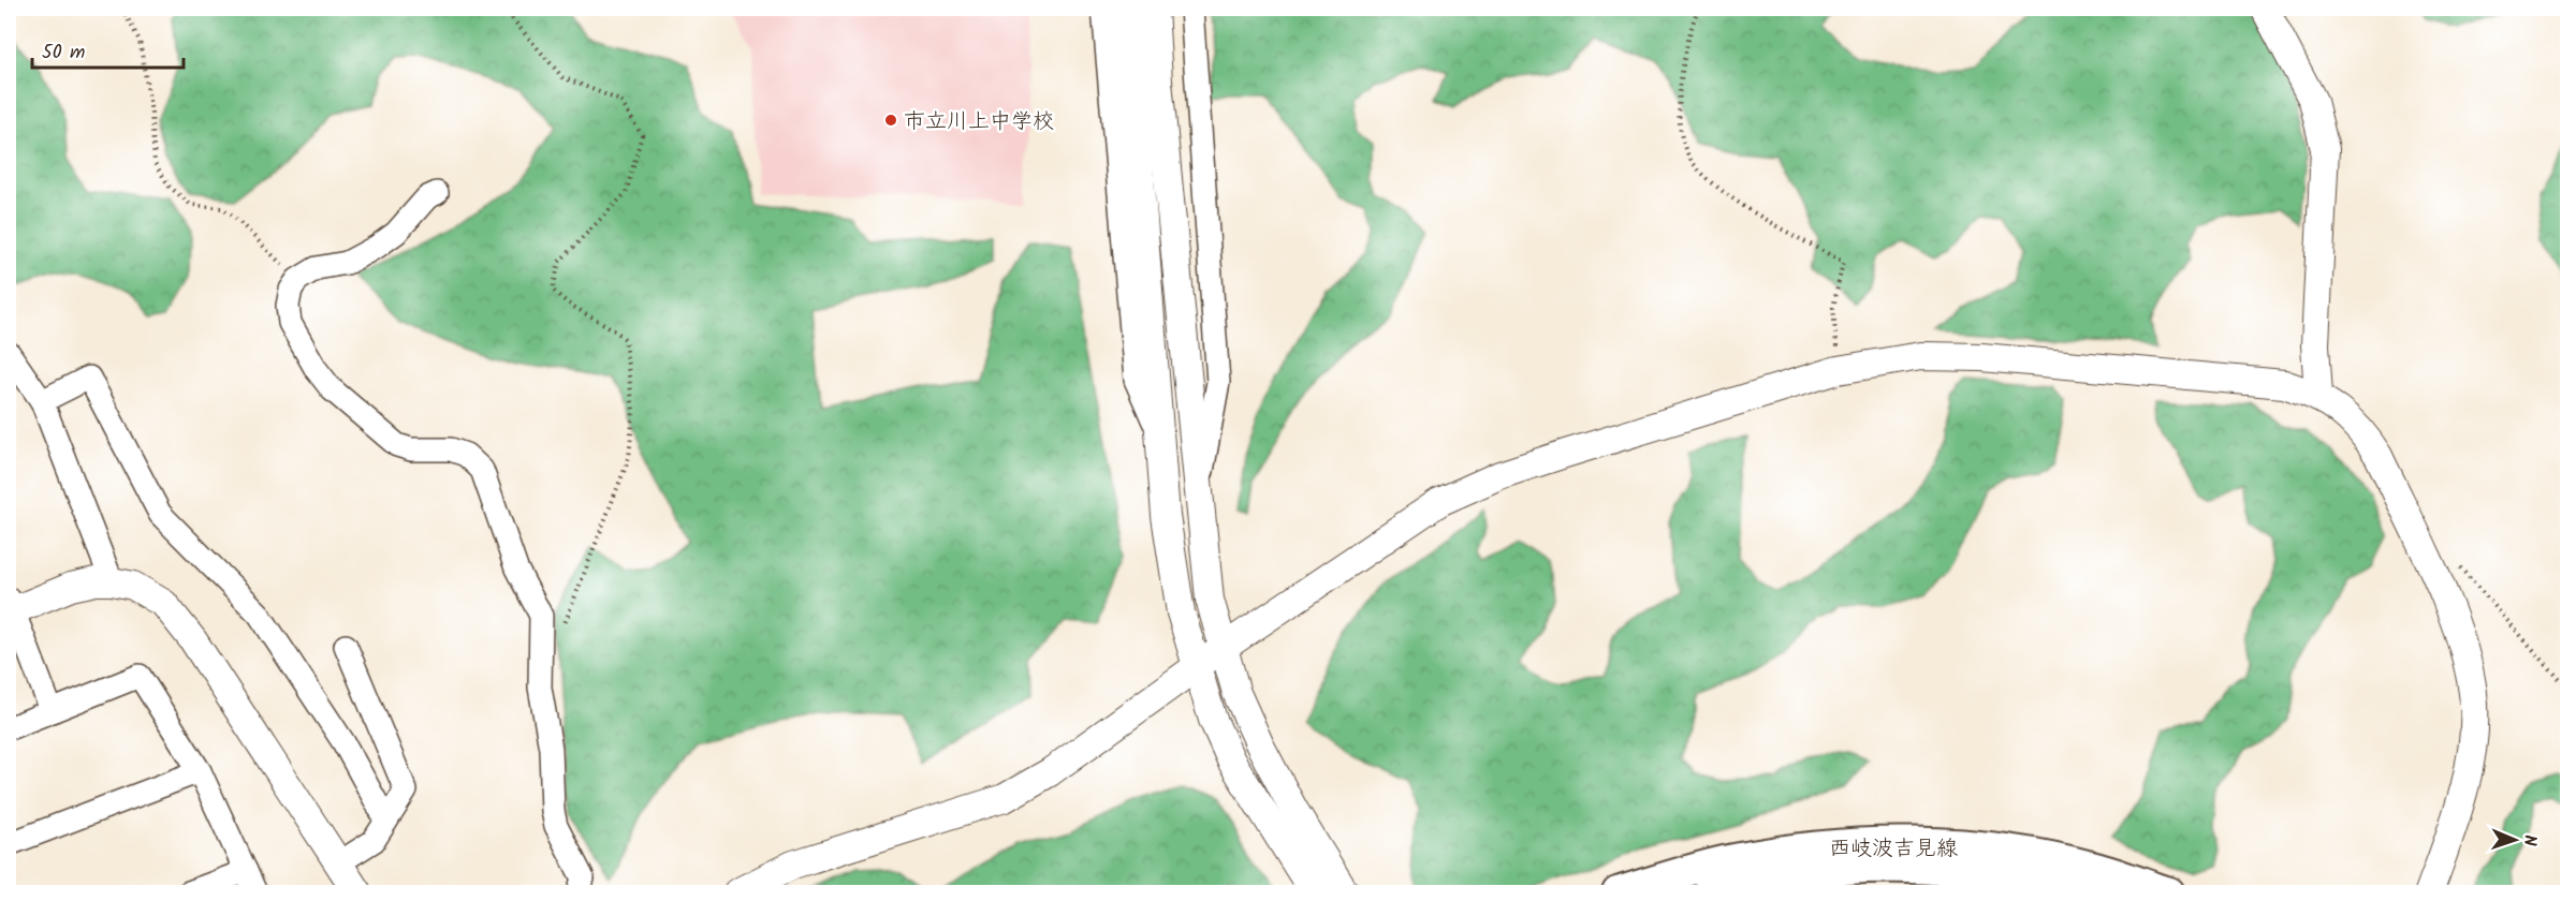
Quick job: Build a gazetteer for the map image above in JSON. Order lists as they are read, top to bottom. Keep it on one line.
{"streets":{"main road":["西岐波吉見線"]},"places":["市立川上中学校"],"scale_bar":"50 m","north":"right"}
